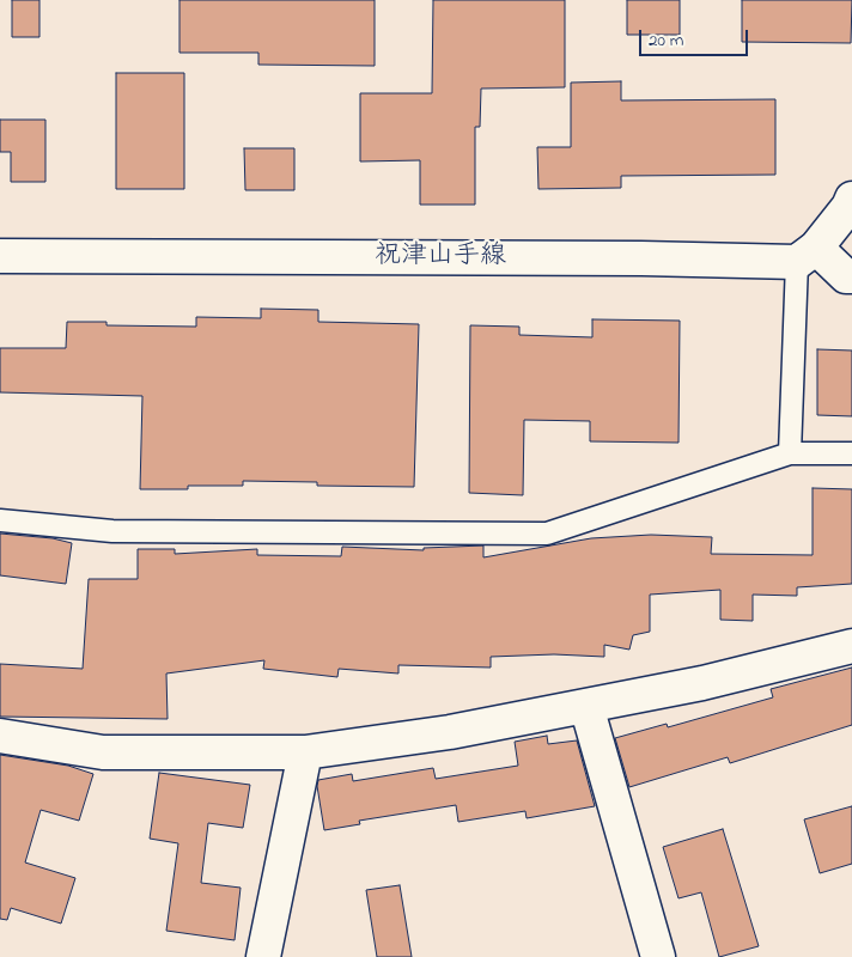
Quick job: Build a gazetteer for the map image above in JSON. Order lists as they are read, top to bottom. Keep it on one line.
{"streets":{"street":["祝津山手線"]},"scale_bar":"20 m"}
